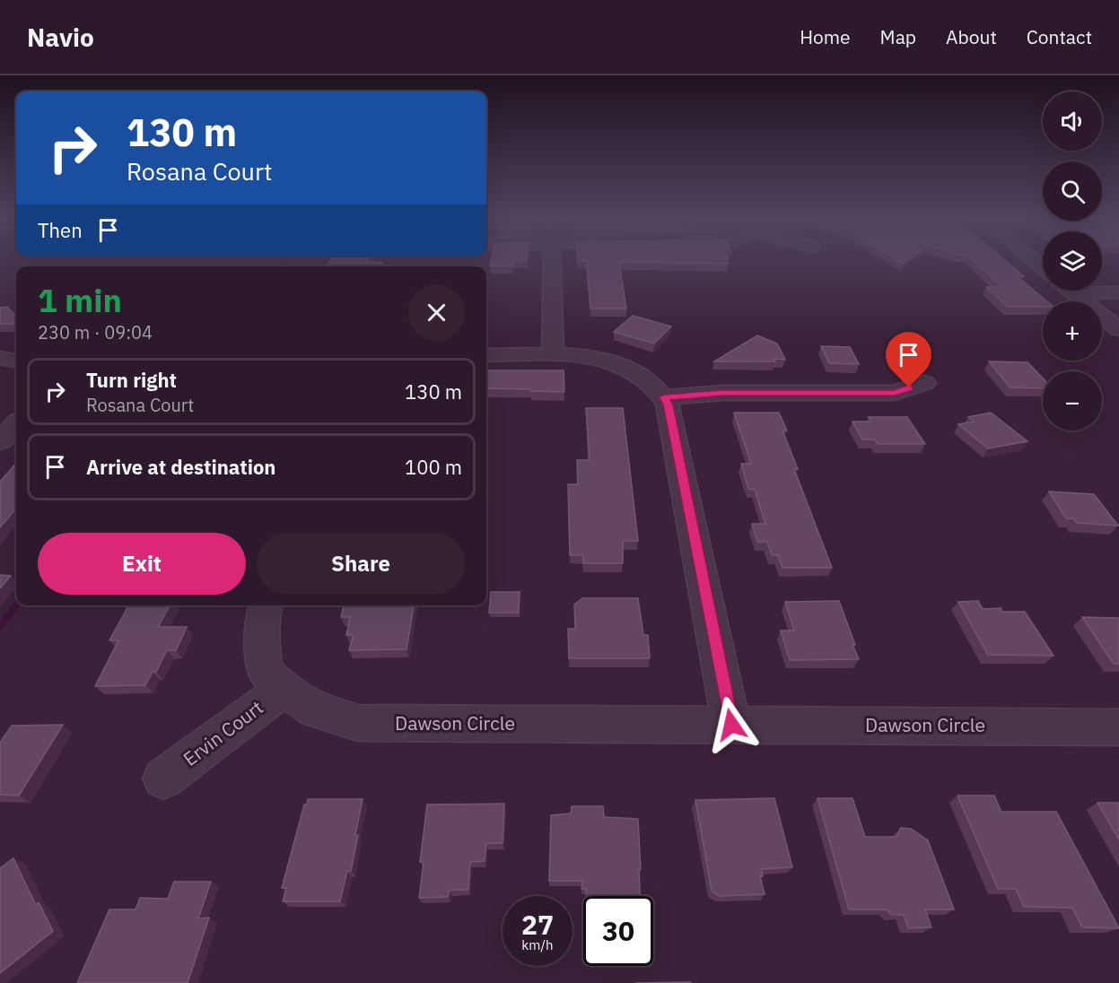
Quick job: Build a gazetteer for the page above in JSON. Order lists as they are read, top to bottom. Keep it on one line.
{"streets":{"street":["Dawson Circle","Ervin Court"]},"crossings":[["Dawson Circle","Ervin Court"]],"page":{"header":"Navio","nav":["Home","Map","About","Contact"],"map_buttons":["+","−"],"turn":["130 m","Rosana Court"],"then":"Then","heading":["1 min","230 m · 09:04"],"list":[{"name":"Turn right","note":"Rosana Court","value":"130 m"},{"name":"Arrive at destination","value":"100 m"}],"buttons":["Exit","Share"],"speed":"27 km/h","limit":"30"}}
